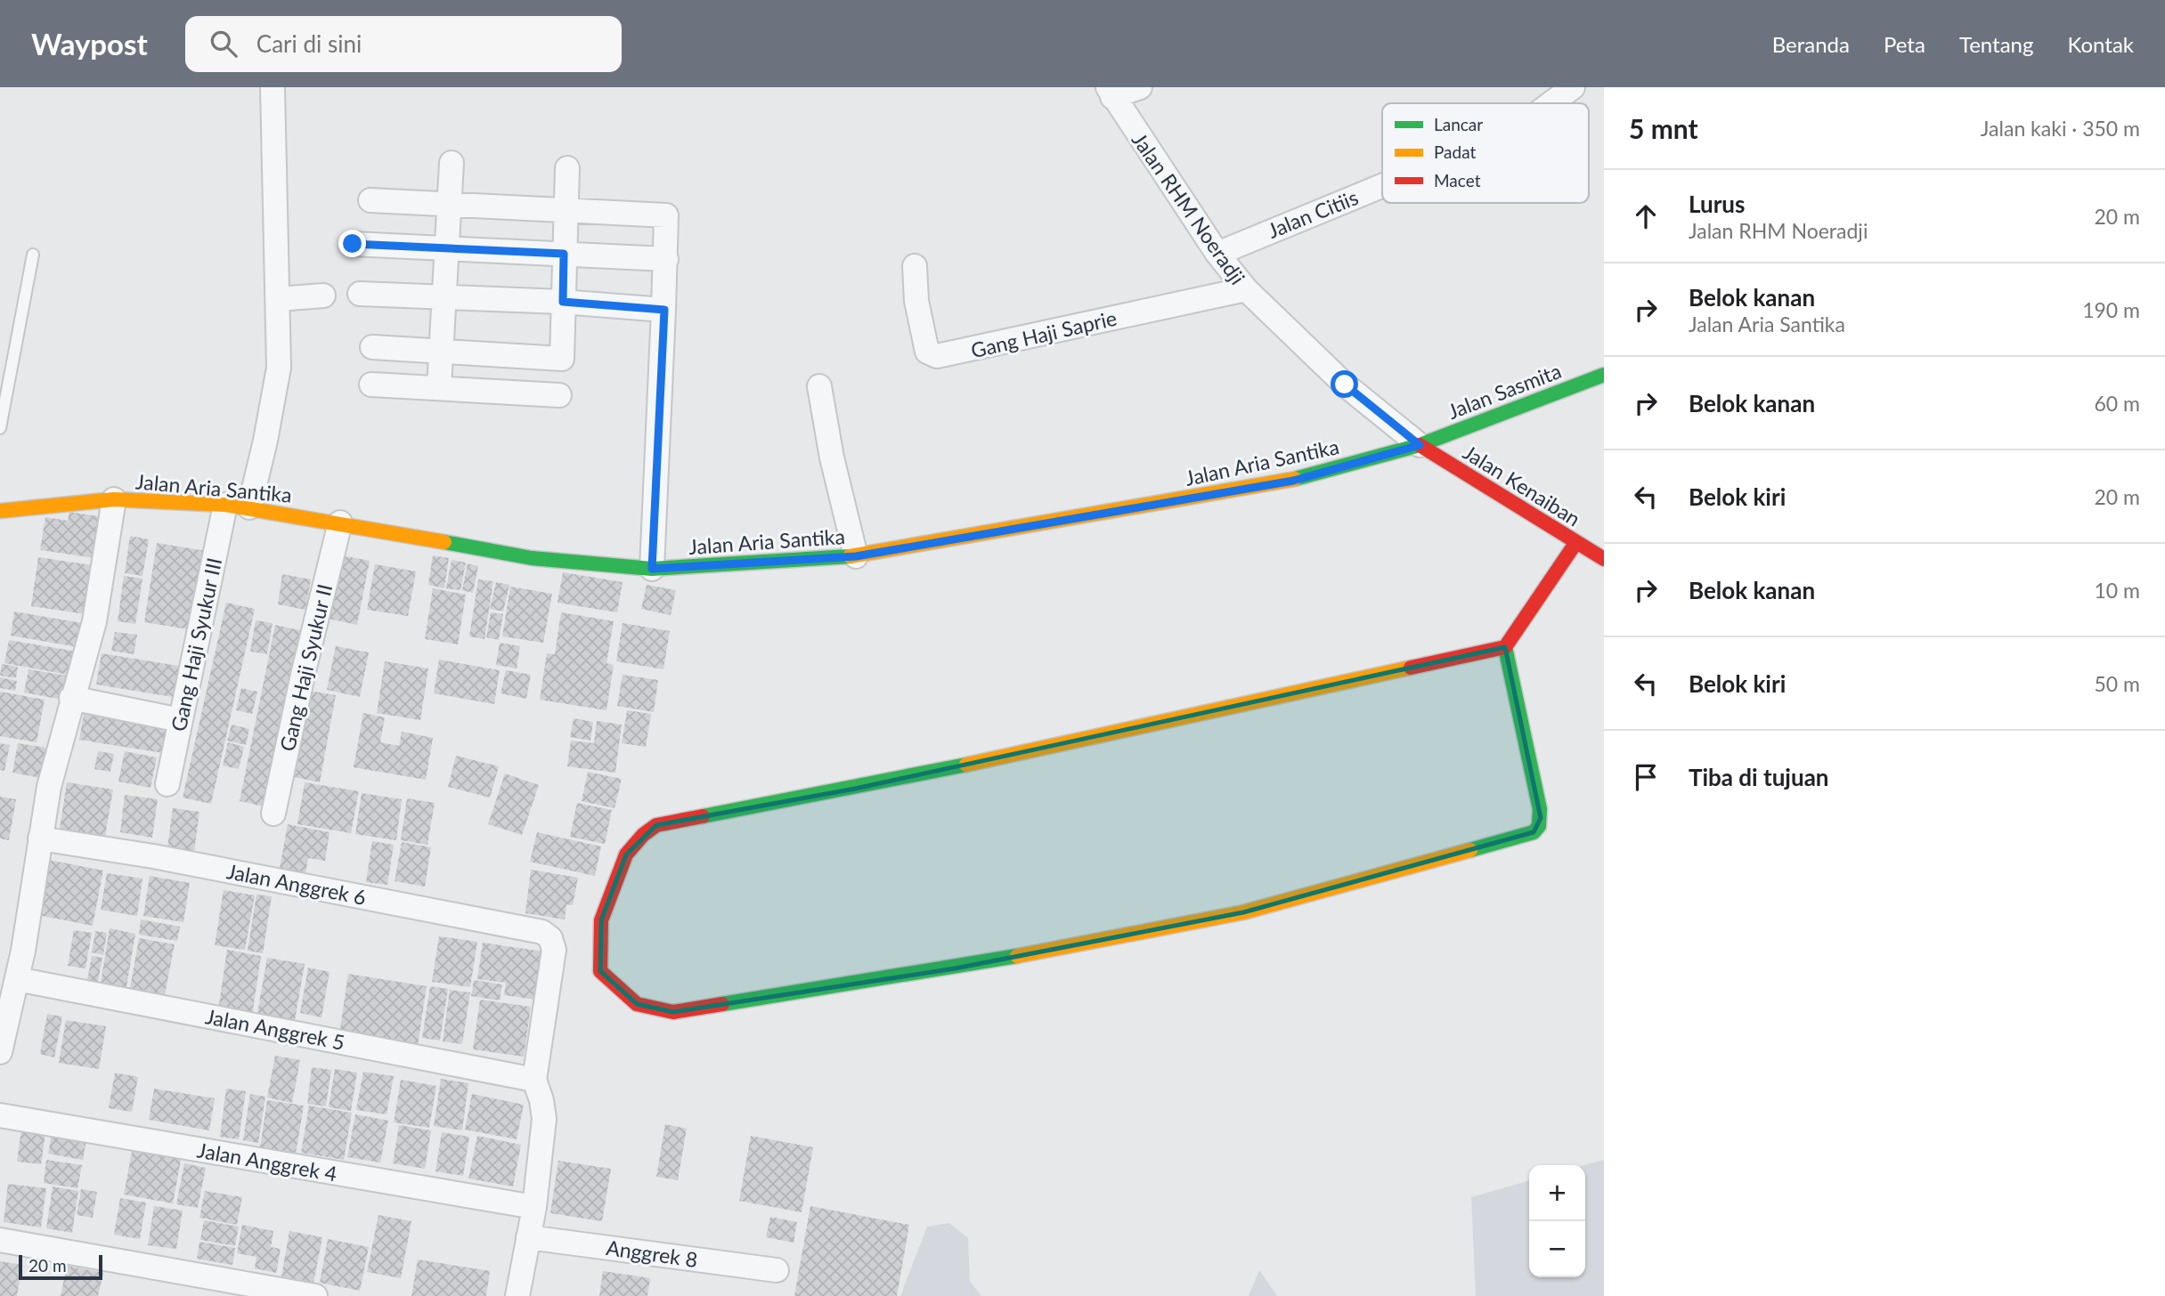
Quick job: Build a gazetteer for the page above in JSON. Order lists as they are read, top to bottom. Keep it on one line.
{"streets":{"street":["Jalan RHM Noeradji","Jalan Citiis","Gang Haji Saprie","Jalan Sasmita","Jalan Aria Santika","Jalan Kenaiban","Gang Haji Syukur III","Gang Haji Syukur II","Jalan Anggrek 6","Jalan Anggrek 5","Jalan Anggrek 4","Anggrek 8"]},"crossings":[["Jalan RHM Noeradji","Jalan Citiis"],["Jalan RHM Noeradji","Gang Haji Saprie"],["Jalan RHM Noeradji","Jalan Sasmita"],["Jalan RHM Noeradji","Jalan Aria Santika"],["Jalan RHM Noeradji","Jalan Kenaiban"],["Jalan Sasmita","Jalan Aria Santika"],["Jalan Sasmita","Jalan Kenaiban"],["Jalan Aria Santika","Jalan Kenaiban"],["Jalan Aria Santika","Gang Haji Syukur III"],["Jalan Aria Santika","Gang Haji Syukur II"],["Jalan Anggrek 6","Jalan Anggrek 5"]],"legend":["Lancar","Padat","Macet"],"scale_bar":"20 m","page":{"header":"Waypost","search":"Cari di sini","nav":["Beranda","Peta","Tentang","Kontak"],"heading":["5 mnt","Jalan kaki · 350 m"],"list":[["Lurus","Jalan RHM Noeradji","20 m"],["Belok kanan","Jalan Aria Santika","190 m"],["Belok kanan","60 m"],["Belok kiri","20 m"],["Belok kanan","10 m"],["Belok kiri","50 m"],"Tiba di tujuan"],"map_buttons":["+","−"],"scale":"20 m"}}
